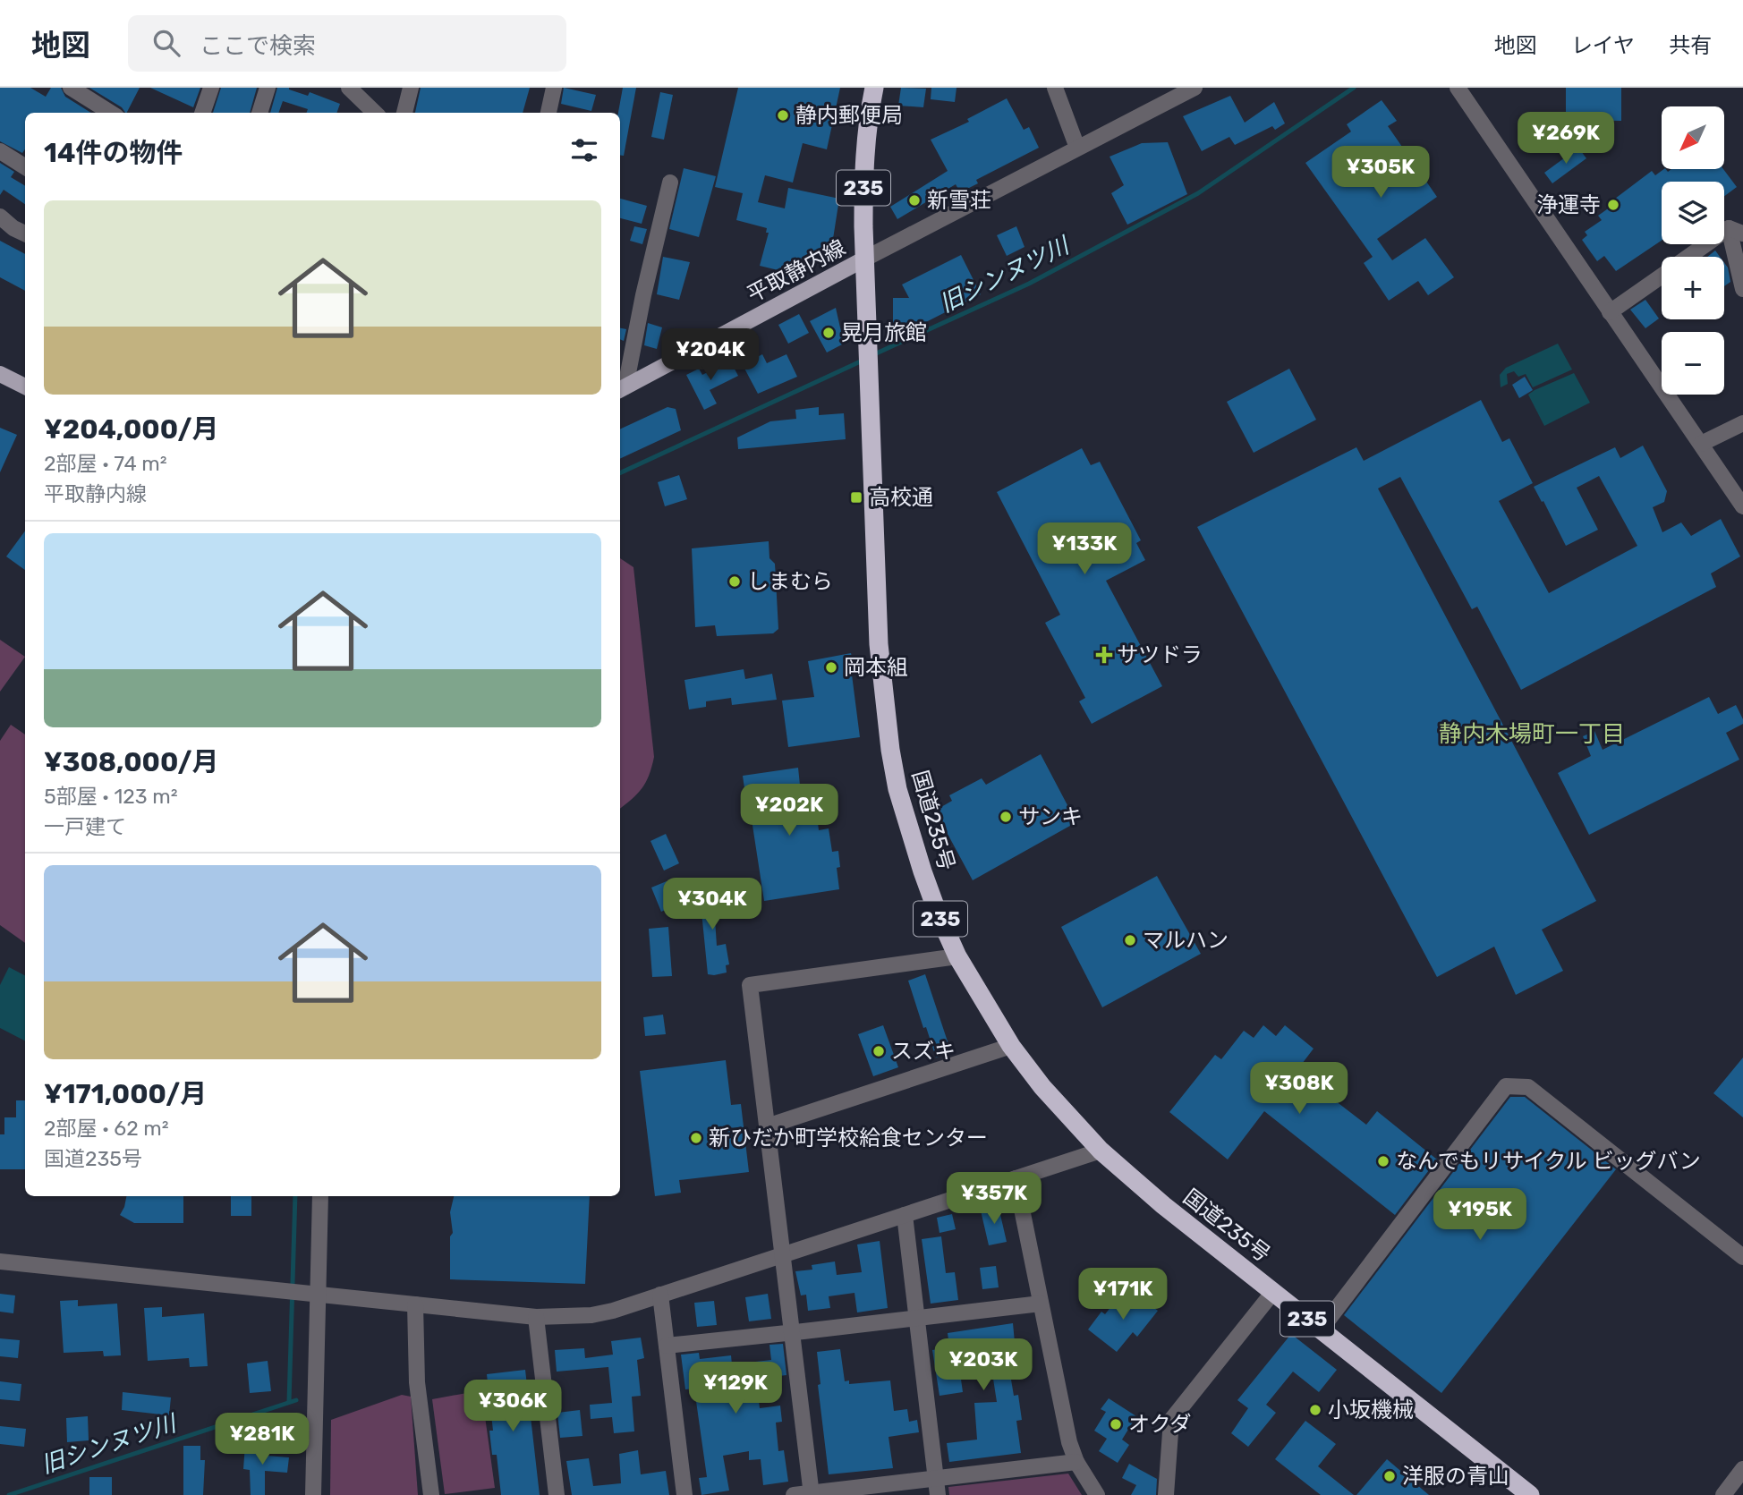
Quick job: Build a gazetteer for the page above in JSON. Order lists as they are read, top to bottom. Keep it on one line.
{"streets":{"highway":["235","国道235号"],"main road":["平取静内線"]},"crossings":[["平取静内線","国道235号"]],"districts":["静内木場町一丁目"],"water":["旧シンヌツ川"],"places":{"other":["静内郵便局","新雪荘","浄運寺","晃月旅館","しまむら","岡本組","サンキ","マルハン","スズキ","新ひだか町学校給食センター","なんでもリサイクル ビッグバン","小坂機械","オクダ","洋服の青山"],"transit":["高校通"],"health":["サツドラ"]},"north":"bottom left","page":{"header":"地図","search":"ここで検索","nav":["地図","レイヤ","共有"],"map_buttons":["+","−"],"price":["¥269K","¥305K","¥204K","¥133K","¥202K","¥304K","¥308K","¥357K","¥195K","¥171K","¥203K","¥129K","¥306K","¥281K"],"heading":"14件の物件","list":[{"name":"¥204,000/月","note":"2部屋 · 74 m² · 平取静内線"},{"name":"¥308,000/月","note":"5部屋 · 123 m² · 一戸建て"},{"name":"¥171,000/月","note":"2部屋 · 62 m² · 国道235号"}]}}
